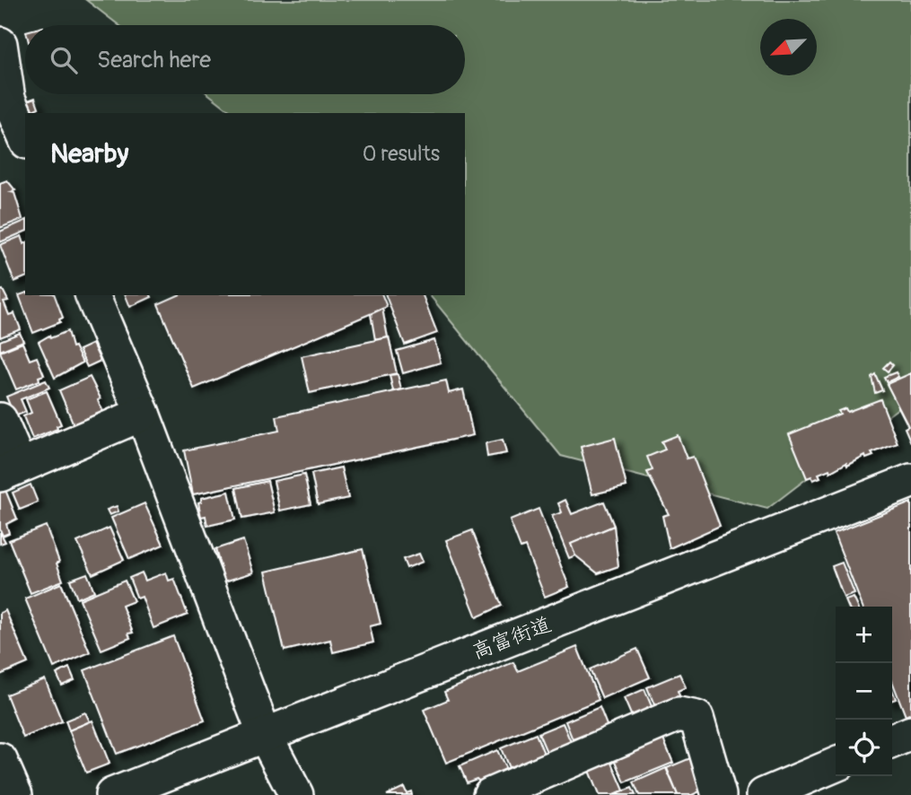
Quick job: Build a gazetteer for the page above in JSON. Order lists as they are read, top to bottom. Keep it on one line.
{"streets":{"street":["高富街道"]},"north":"bottom left","page":{"search":"Search here","heading":["Nearby","0 results"],"map_buttons":["+","−"]}}
